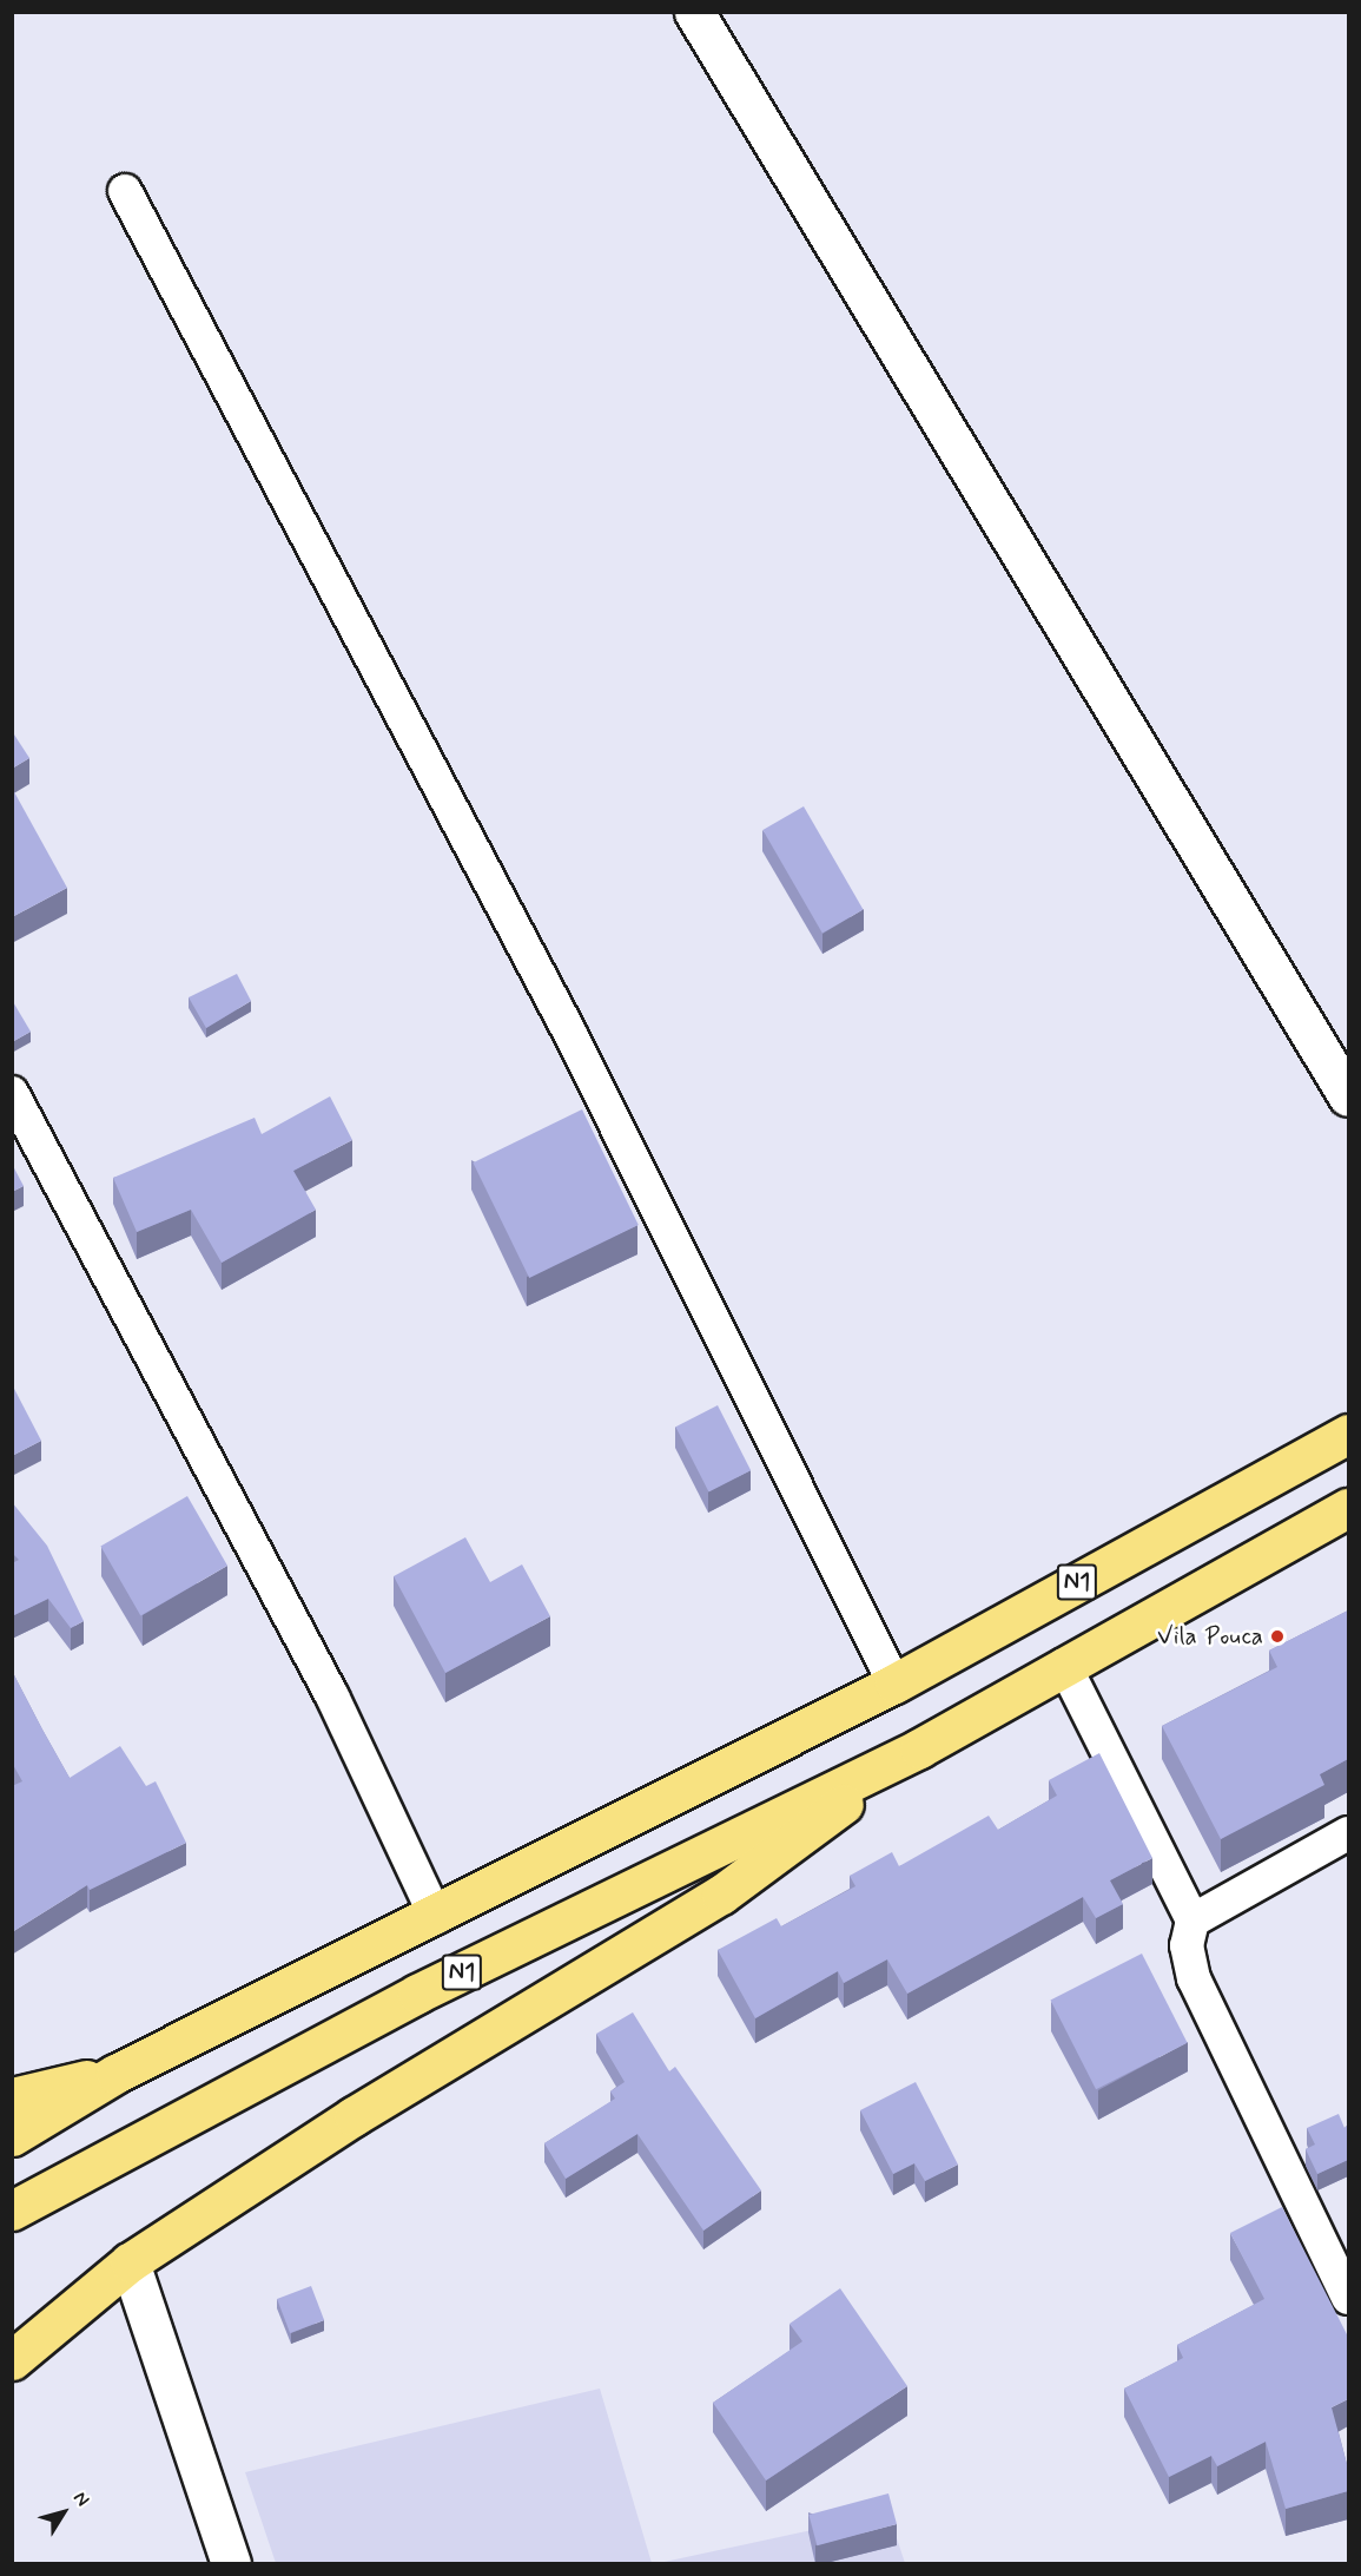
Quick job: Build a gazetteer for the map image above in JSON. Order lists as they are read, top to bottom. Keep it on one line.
{"streets":{"highway":["N1"]},"places":["Vila Pouca"],"north":"top right"}
